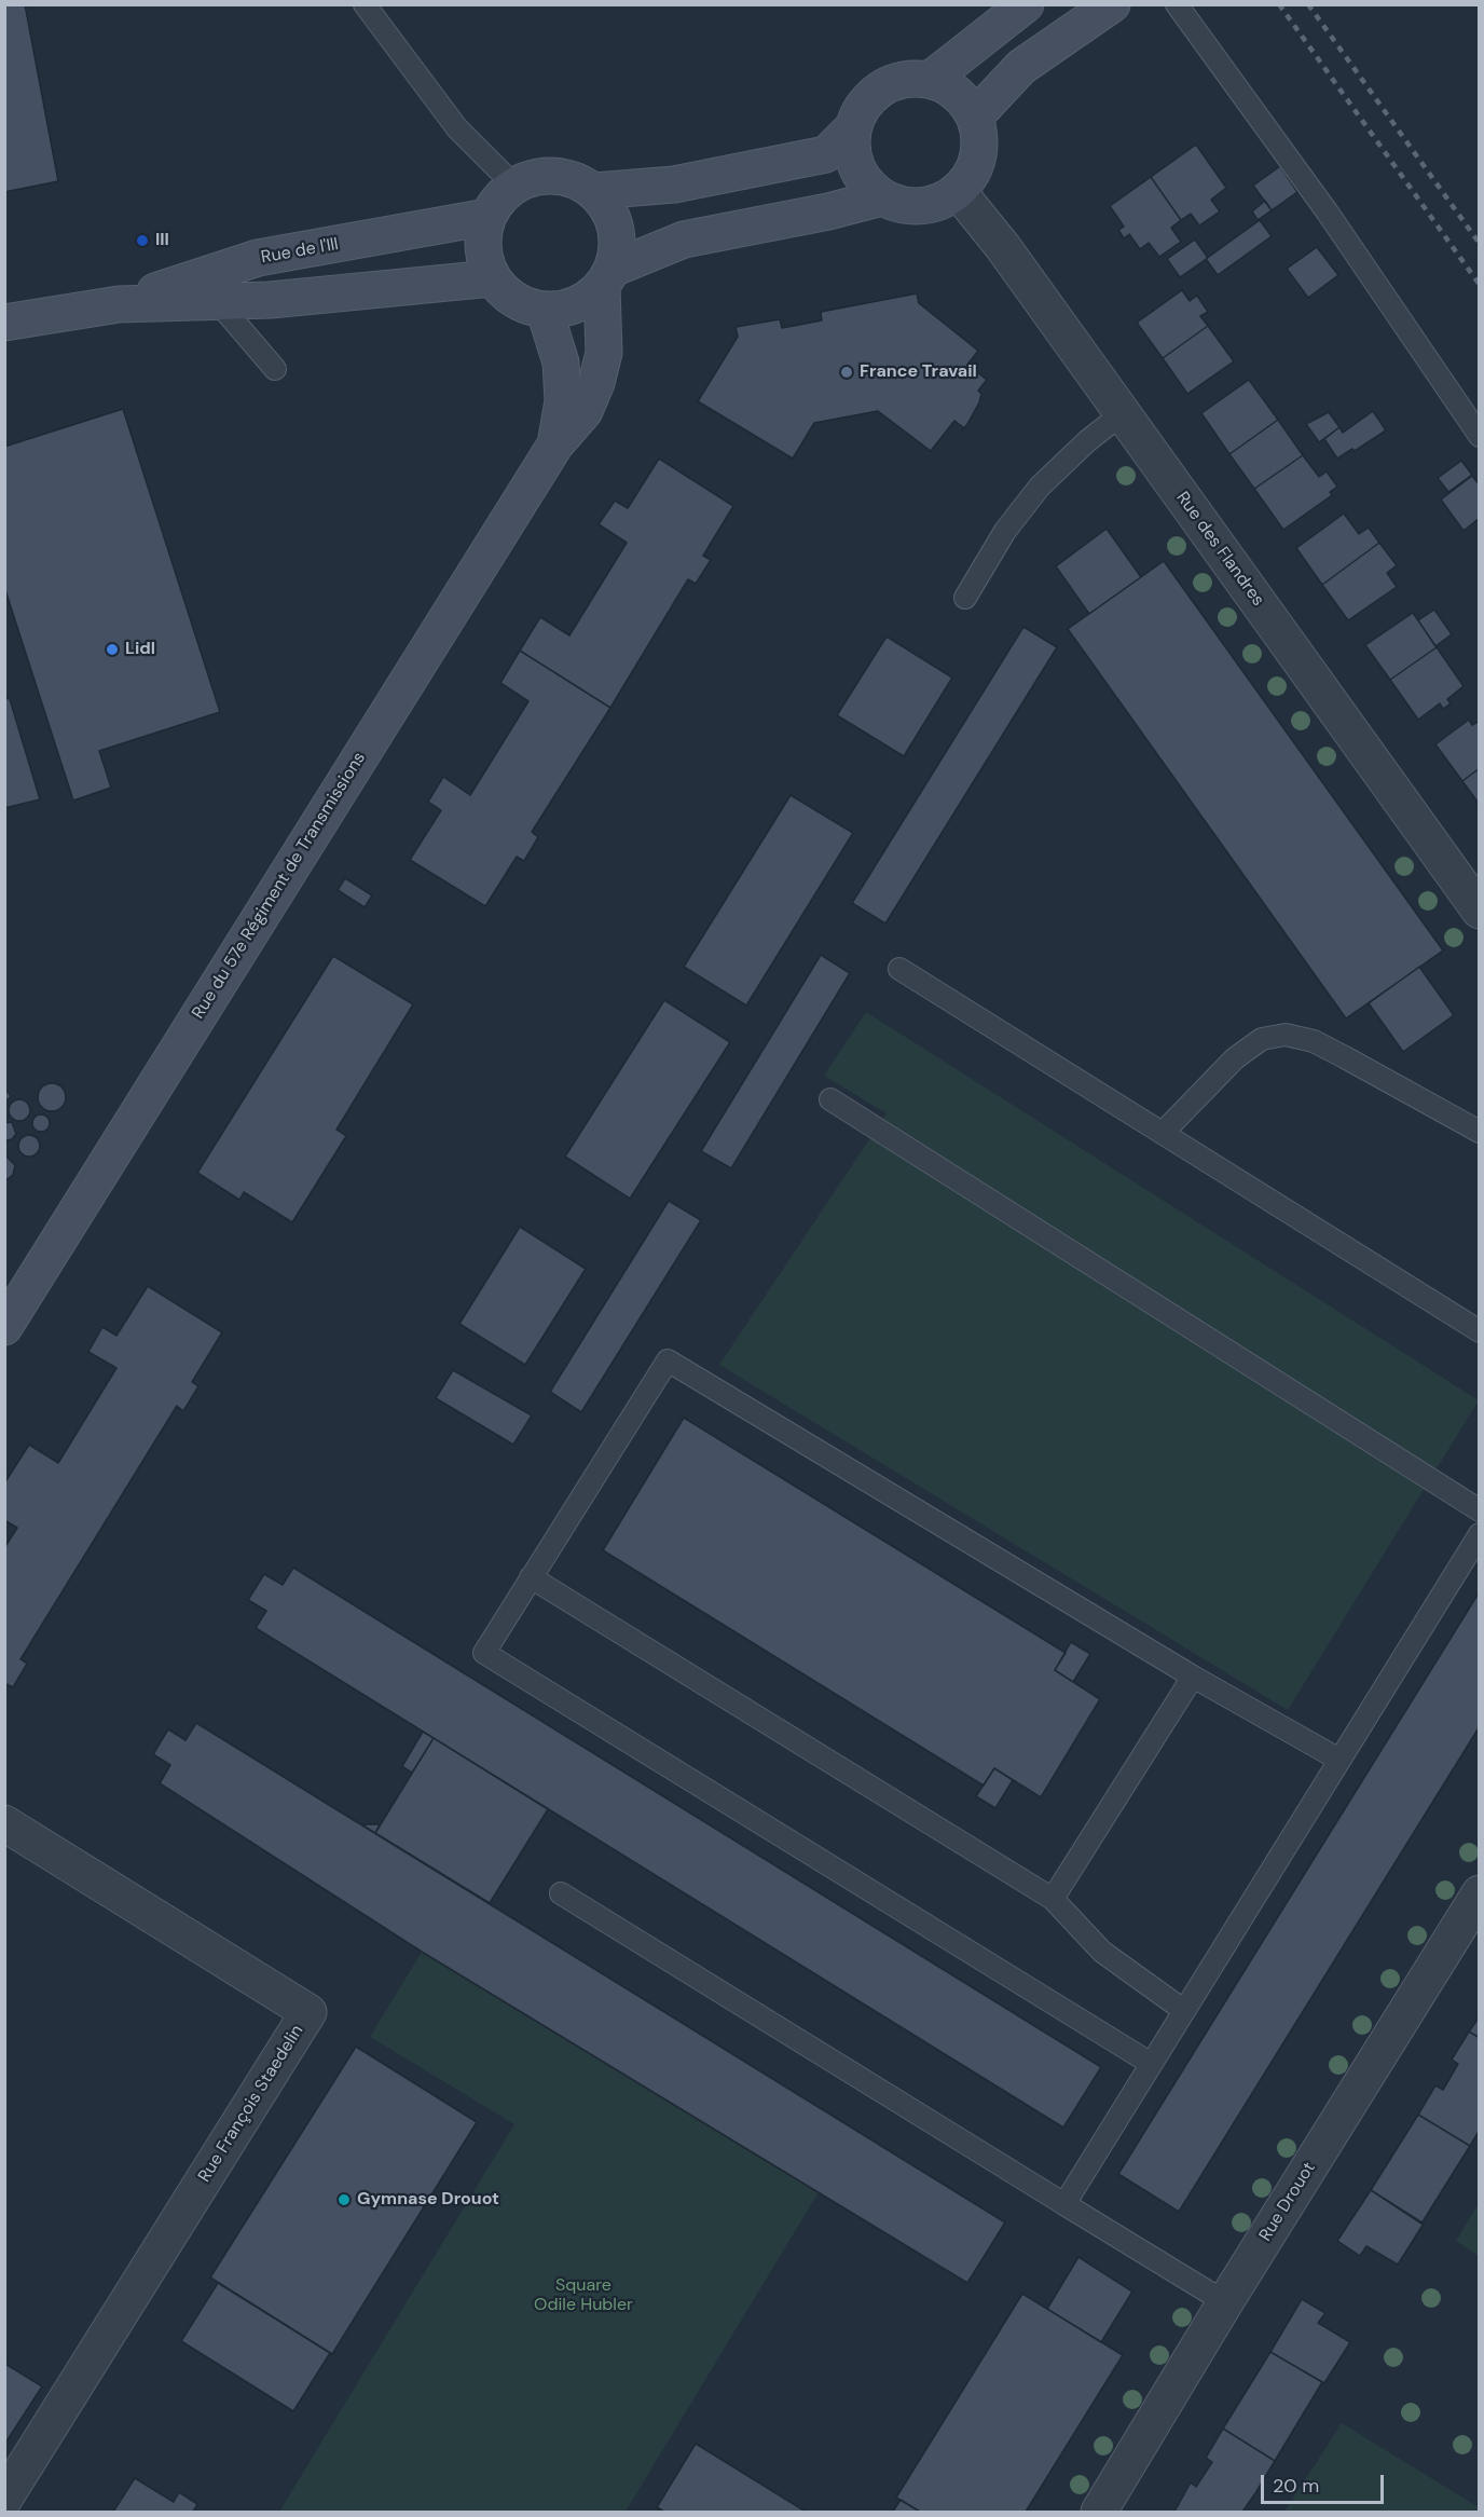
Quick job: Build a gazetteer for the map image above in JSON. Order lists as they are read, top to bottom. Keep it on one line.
{"streets":{"main road":["Rue de l'Ill","Rue du 57e Régiment de Transmissions"],"street":["Rue des Flandres","Rue François Staedelin","Rue Drouot"]},"crossings":[["Rue de l'Ill","Rue du 57e Régiment de Transmissions"]],"parks":["Square Odile Hubler"],"places":["Ill","France Travail","Lidl","Gymnase Drouot"],"scale_bar":"20 m"}
